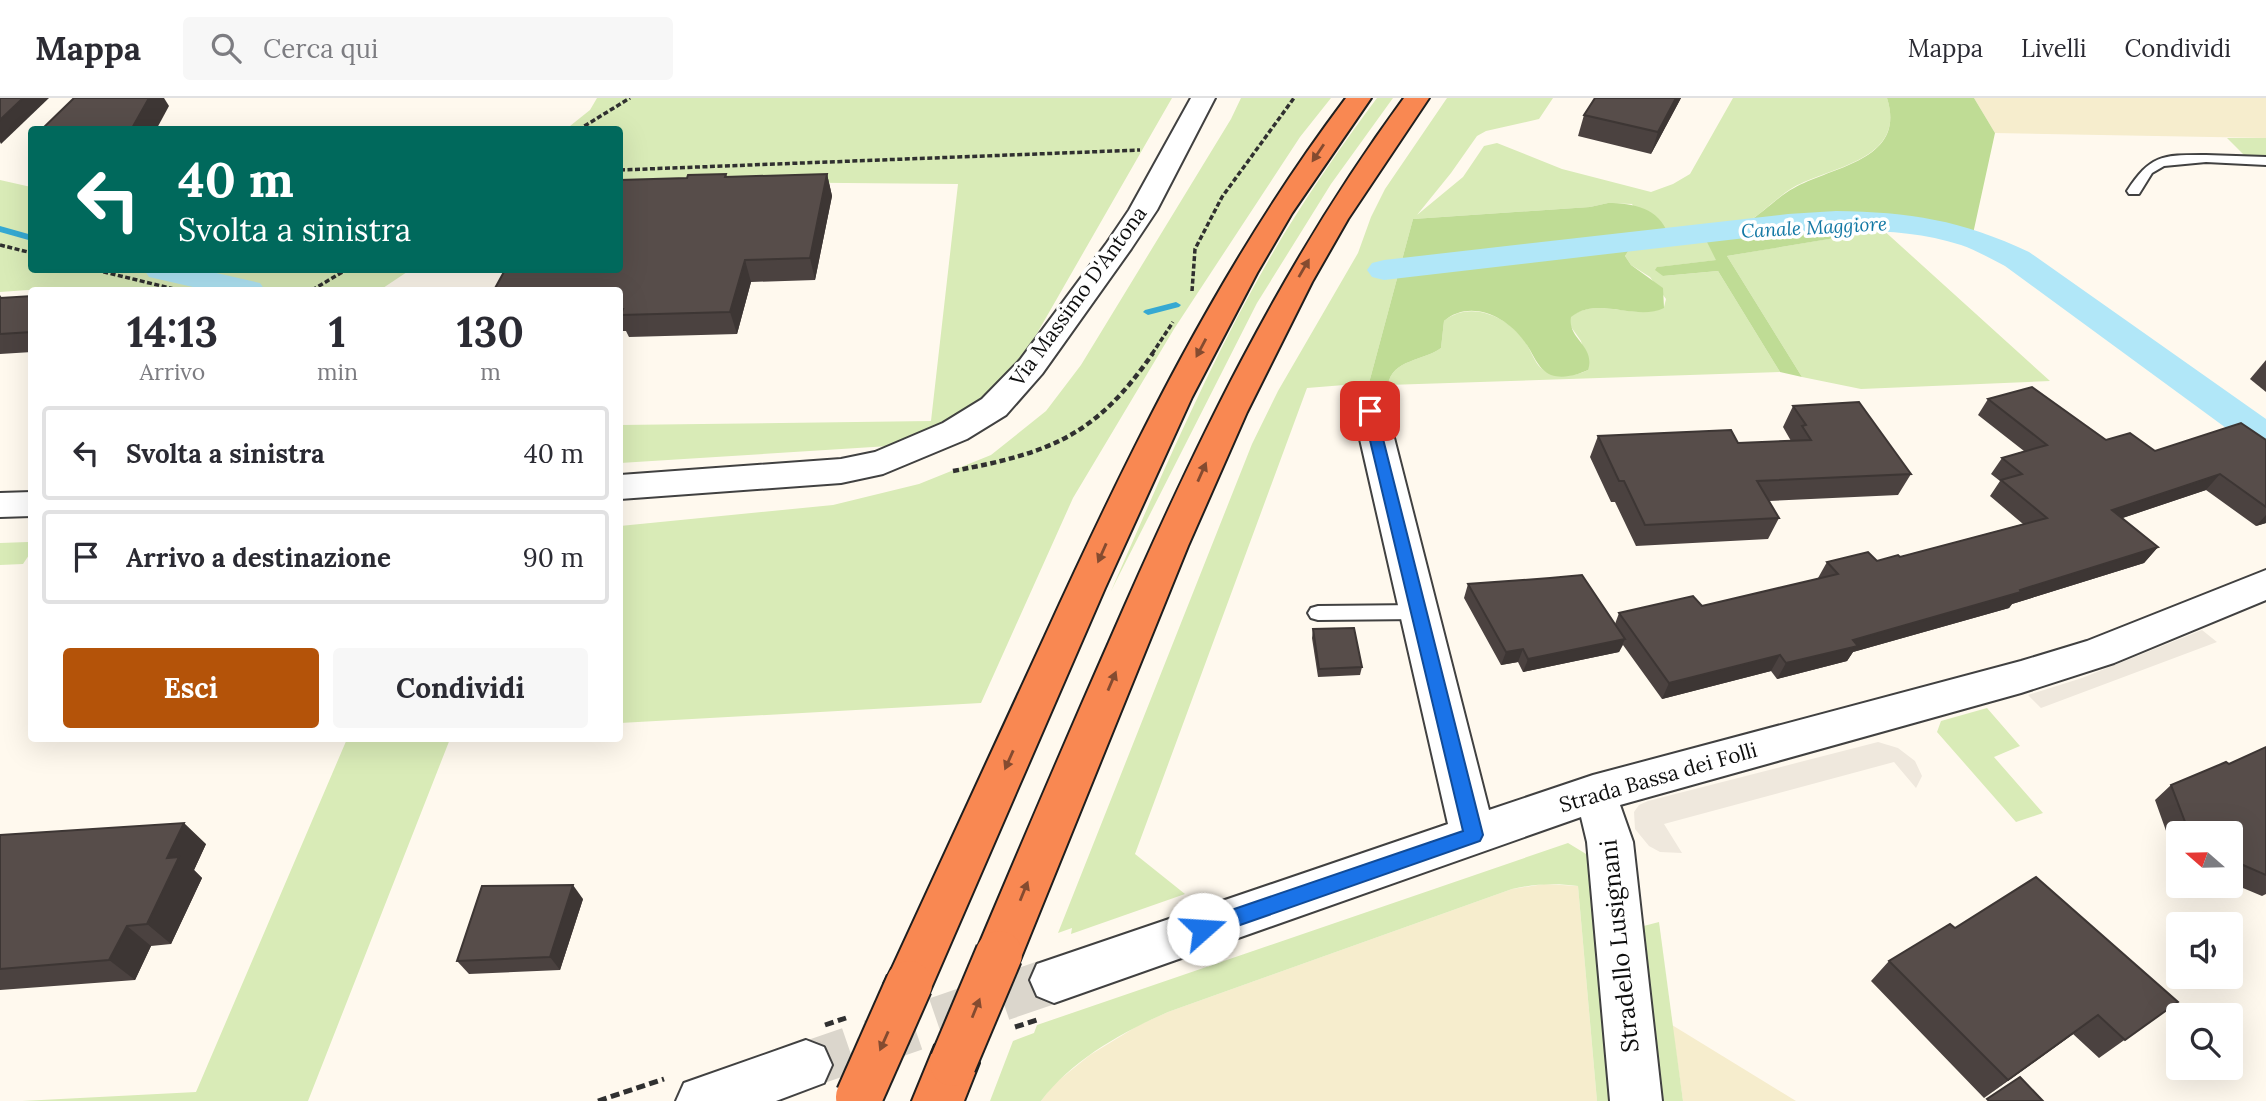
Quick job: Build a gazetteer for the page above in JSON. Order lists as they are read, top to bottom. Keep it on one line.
{"streets":{"street":["Via Massimo D'Antona","Strada Bassa dei Folli","Stradello Lusignani"]},"crossings":[["Strada Bassa dei Folli","Stradello Lusignani"]],"water":["Canale Maggiore"],"north":"left","page":{"header":"Mappa","search":"Cerca qui","nav":["Mappa","Livelli","Condividi"],"turn":["40 m","Svolta a sinistra"],"eta":["14:13","Arrivo","1","min","130","m"],"list":[{"name":"Svolta a sinistra","value":"40 m"},{"name":"Arrivo a destinazione","value":"90 m"}],"buttons":["Esci","Condividi"]}}
